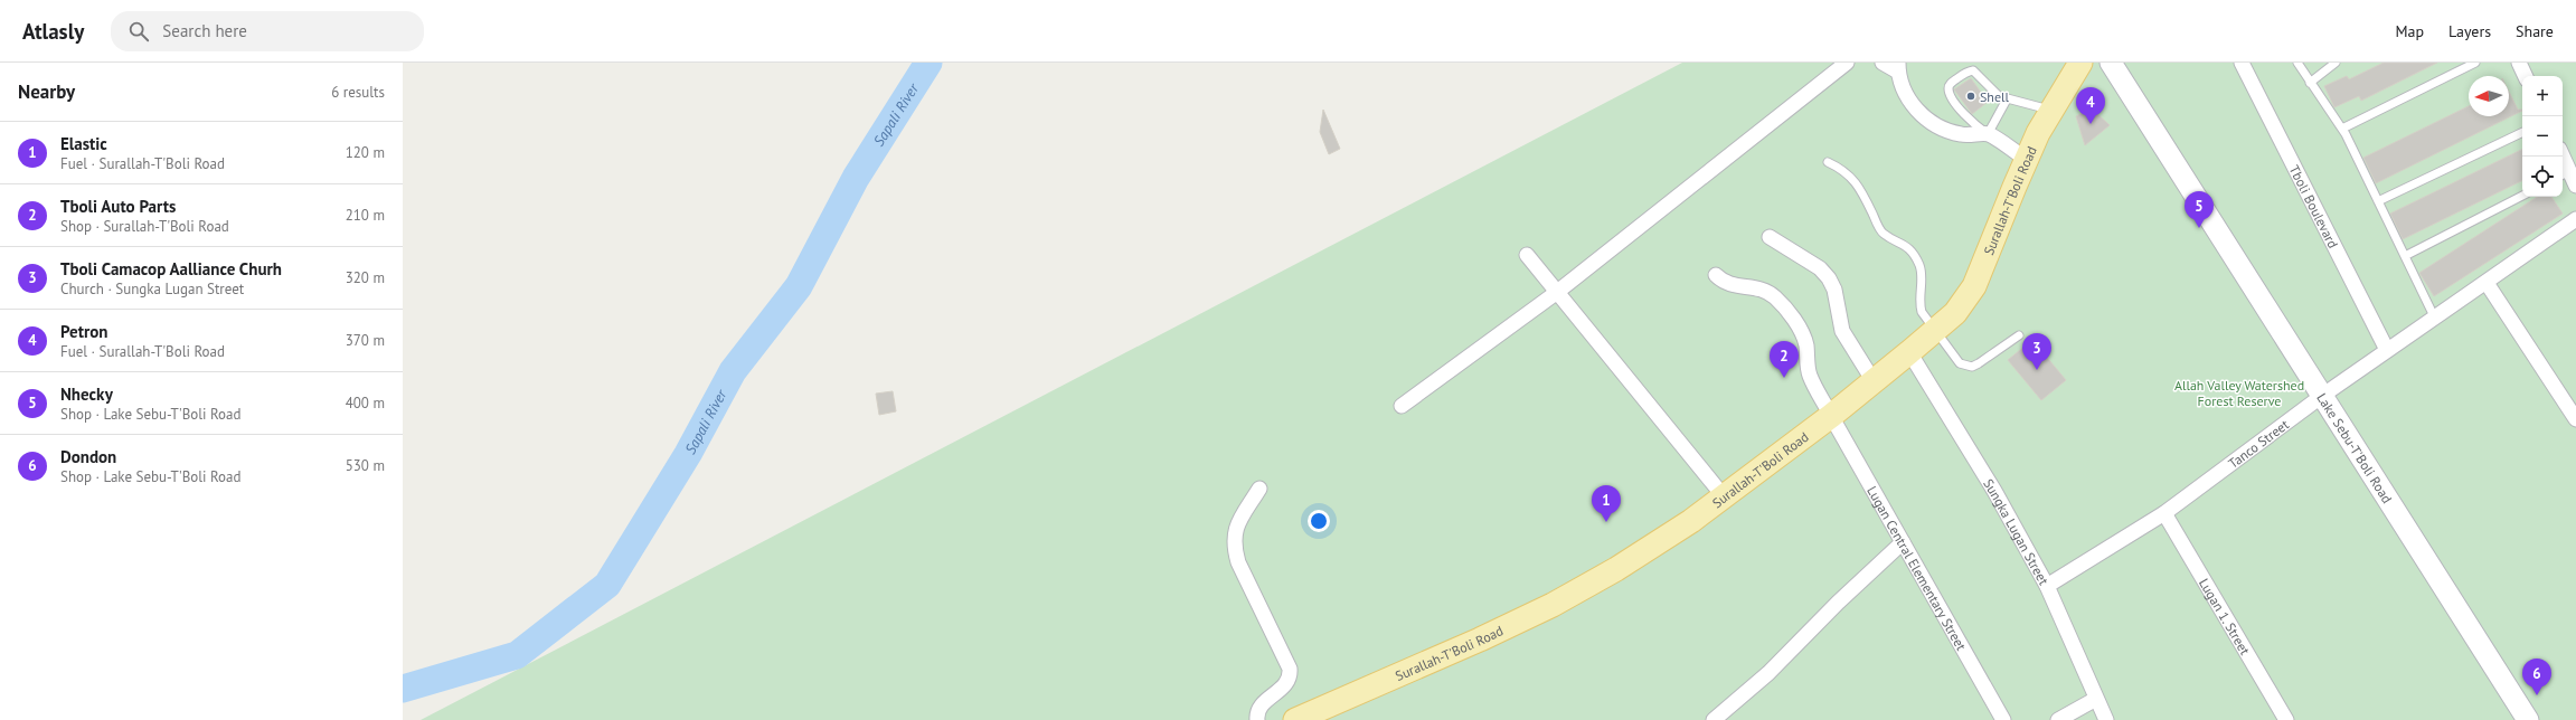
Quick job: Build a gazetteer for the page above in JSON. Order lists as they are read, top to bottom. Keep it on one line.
{"streets":{"main road":["Surallah-T'Boli Road","Lake Sebu-T'Boli Road"],"street":["Tboli Boulevard","Tanco Street","Sungka Lugan Street","Lugan Central Elementary Street","Lugan 1. Street"]},"crossings":[["Surallah-T'Boli Road","Sungka Lugan Street"],["Surallah-T'Boli Road","Lugan Central Elementary Street"],["Tboli Boulevard","Tanco Street"],["Tanco Street","Lake Sebu-T'Boli Road"],["Tanco Street","Sungka Lugan Street"],["Tanco Street","Lugan 1. Street"]],"water":["Sapali River"],"parks":["Allah Valley Watershed Forest Reserve"],"places":["Shell"],"north":"left","page":{"header":"Atlasly","search":"Search here","nav":["Map","Layers","Share"],"heading":["Nearby","6 results"],"map_buttons":["+","−"],"pins":["4","5","3","2","1","6"],"list":[{"mark":"1","name":"Elastic","note":"Fuel · Surallah-T'Boli Road","value":"120 m"},{"mark":"2","name":"Tboli Auto Parts","note":"Shop · Surallah-T'Boli Road","value":"210 m"},{"mark":"3","name":"Tboli Camacop Aalliance Churh","note":"Church · Sungka Lugan Street","value":"320 m"},{"mark":"4","name":"Petron","note":"Fuel · Surallah-T'Boli Road","value":"370 m"},{"mark":"5","name":"Nhecky","note":"Shop · Lake Sebu-T'Boli Road","value":"400 m"},{"mark":"6","name":"Dondon","note":"Shop · Lake Sebu-T'Boli Road","value":"530 m"}]}}
